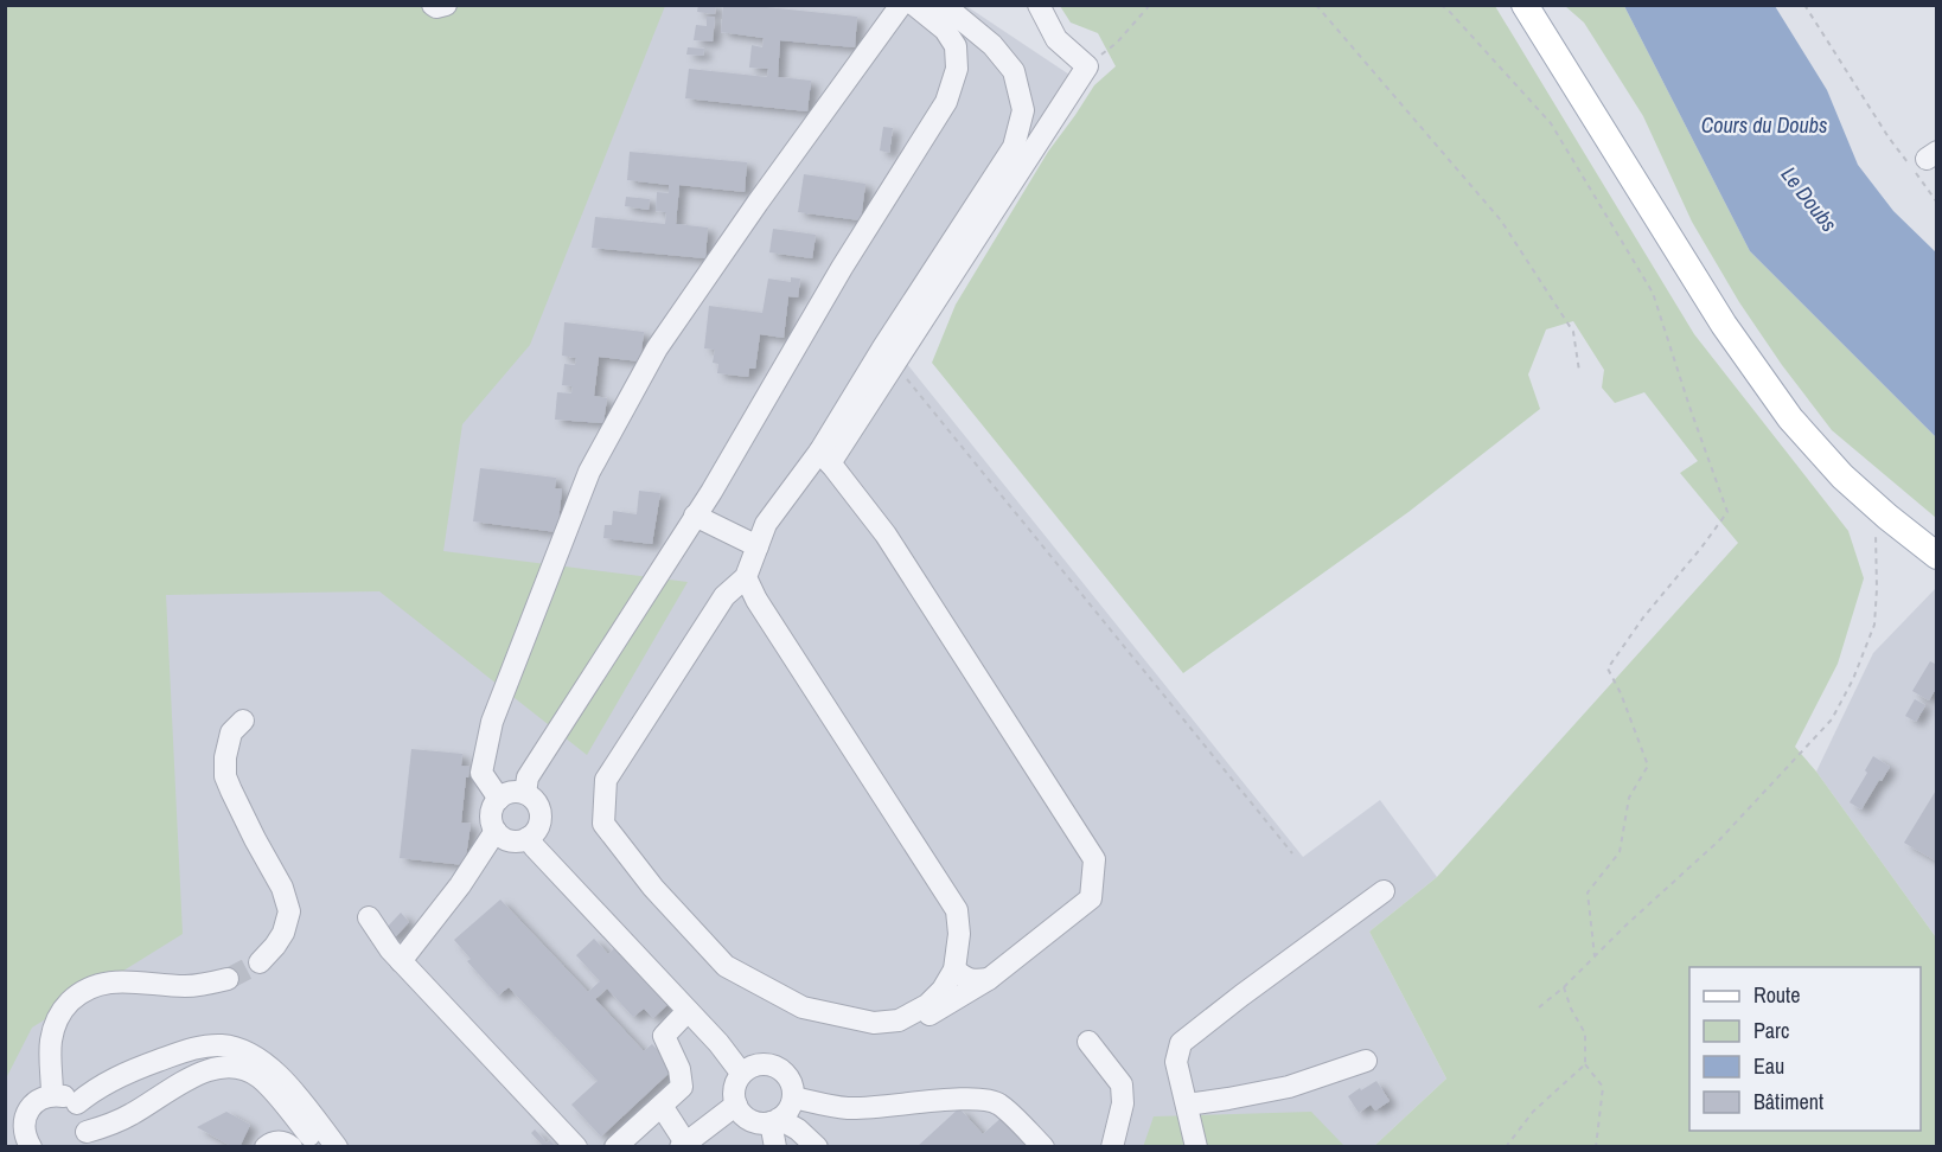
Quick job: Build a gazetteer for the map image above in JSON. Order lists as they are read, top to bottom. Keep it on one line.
{"water":["Cours du Doubs","Le Doubs"],"legend":["Route","Parc","Eau","Bâtiment"]}
